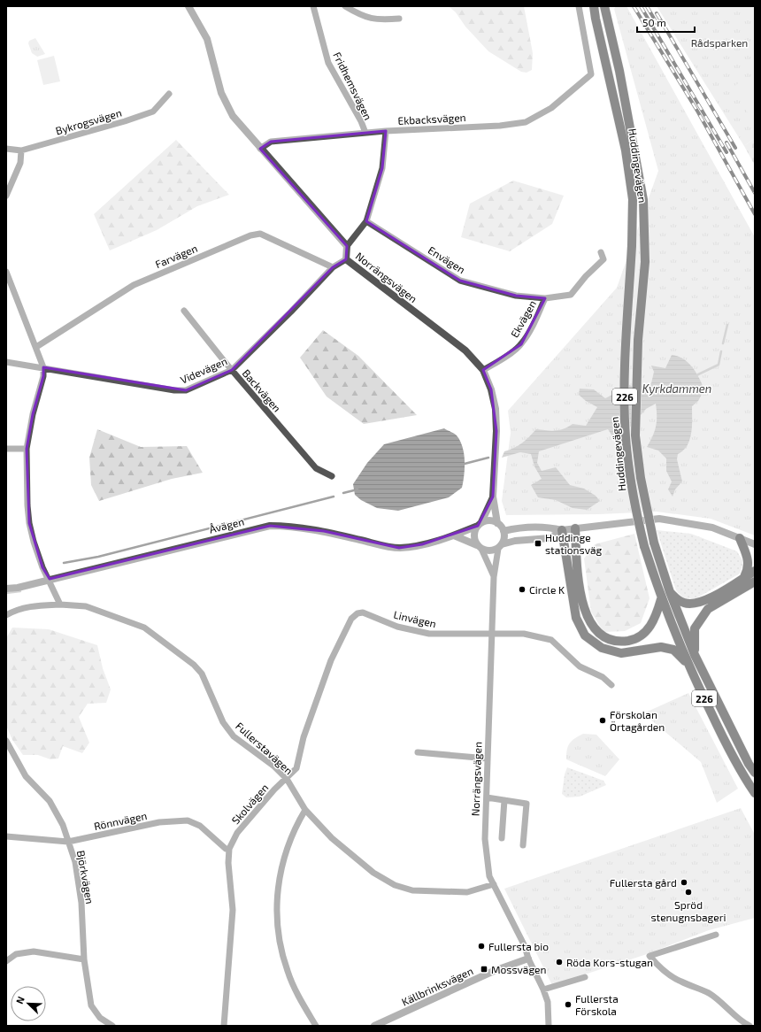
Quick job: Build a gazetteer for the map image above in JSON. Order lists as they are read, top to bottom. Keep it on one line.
{"streets":{"main road":["Huddingevägen","226"],"street":["Fridhemsvägen","Ekbacksvägen","Bykrogsvägen","Farvägen","Envägen","Norrängsvägen","Ekvägen","Videvägen","Backvägen","Åvägen","Linvägen","Fullerstavägen","Skolvägen","Rönnvägen","Björkvägen","Källbrinksvägen"]},"crossings":[["Fridhemsvägen","Ekbacksvägen"],["Ekbacksvägen","Norrängsvägen"],["Farvägen","Videvägen"],["Envägen","Ekvägen"],["Norrängsvägen","Ekvägen"],["Norrängsvägen","Videvägen"],["Norrängsvägen","Åvägen"],["Norrängsvägen","Linvägen"],["Norrängsvägen","Fullerstavägen"],["Norrängsvägen","Källbrinksvägen"],["Videvägen","Backvägen"],["Linvägen","Skolvägen"],["Fullerstavägen","Skolvägen"],["Skolvägen","Rönnvägen"],["Rönnvägen","Björkvägen"]],"water":["Kyrkdammen"],"parks":["Rådsparken"],"places":{"transit":["Huddinge stationsväg","Mossvägen"],"other":["Circle K","Förskolan Örtagården","Fullersta gård","Spröd stenugnsbageri","Fullersta bio","Röda Kors-stugan","Fullersta Förskola"]},"scale_bar":"50 m","north":"top left"}
